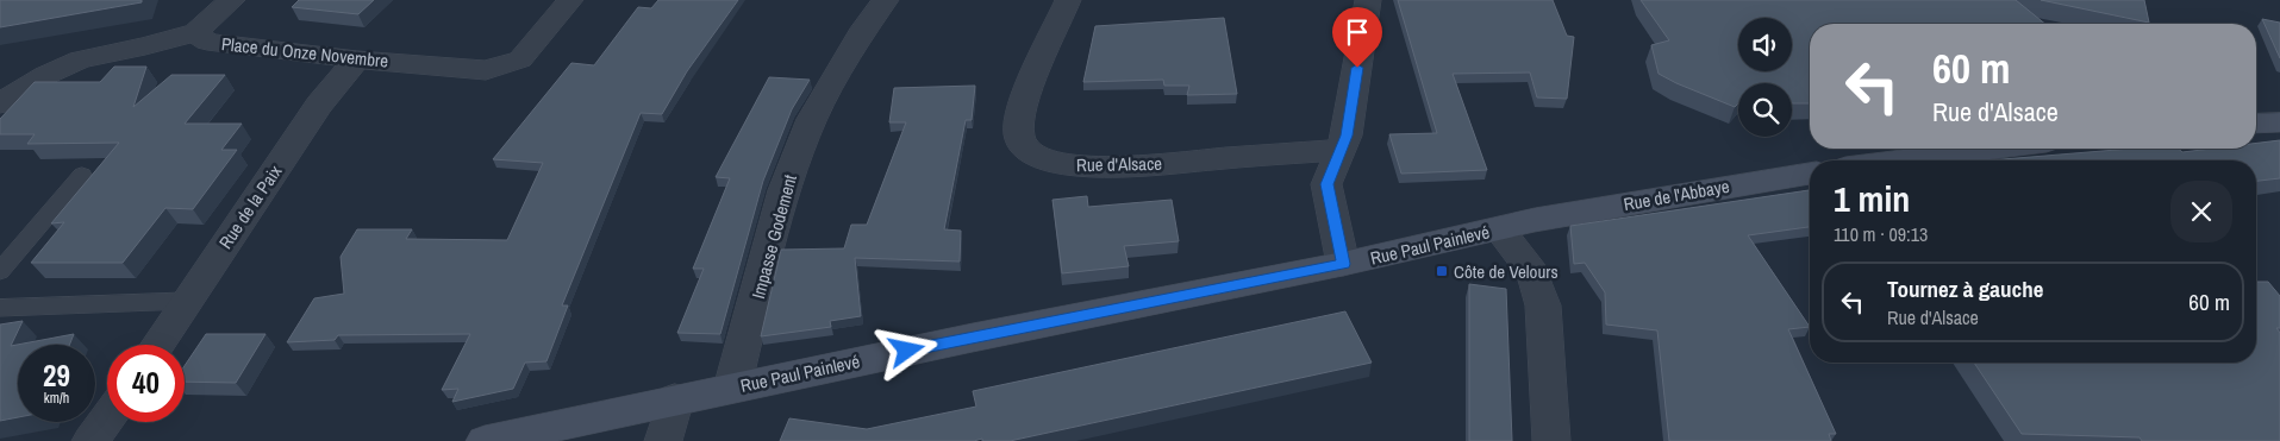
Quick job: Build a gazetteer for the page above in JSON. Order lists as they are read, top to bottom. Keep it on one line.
{"streets":{"street":["Place du Onze Novembre","Rue d'Alsace","Rue de l'Abbaye","Rue de la Paix","Impasse Godement","Rue Paul Painlevé"]},"crossings":[["Place du Onze Novembre","Rue de la Paix"],["Rue de l'Abbaye","Rue Paul Painlevé"],["Impasse Godement","Rue Paul Painlevé"]],"places":{"transit":["Côte de Velours"]},"page":{"turn":["60 m","Rue d'Alsace"],"heading":["1 min","110 m · 09:13"],"list":[{"name":"Tournez à gauche","note":"Rue d'Alsace","value":"60 m"}],"speed":"29 km/h","limit":"40"}}
